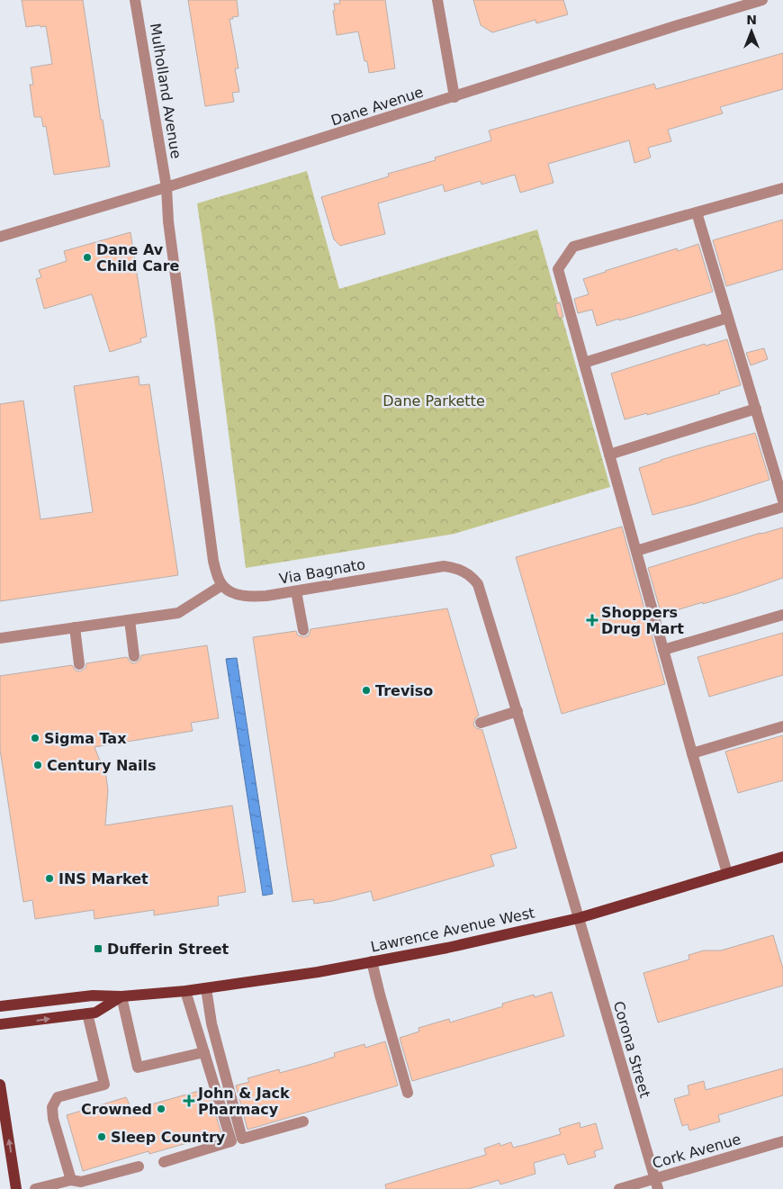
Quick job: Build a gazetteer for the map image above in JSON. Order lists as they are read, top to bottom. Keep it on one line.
{"streets":{"main road":["Lawrence Avenue West"],"street":["Mulholland Avenue","Dane Avenue","Via Bagnato","Corona Street","Cork Avenue"]},"crossings":[["Mulholland Avenue","Dane Avenue"],["Via Bagnato","Lawrence Avenue West"],["Via Bagnato","Corona Street"],["Lawrence Avenue West","Corona Street"],["Corona Street","Cork Avenue"]],"parks":["Dane Parkette"],"places":{"other":["Dane Av Child Care","Treviso","Sigma Tax","Century Nails","INS Market","Crowned","Sleep Country"],"health":["Shoppers Drug Mart","John & Jack Pharmacy"],"transit":["Dufferin Street"]},"north":"top"}
